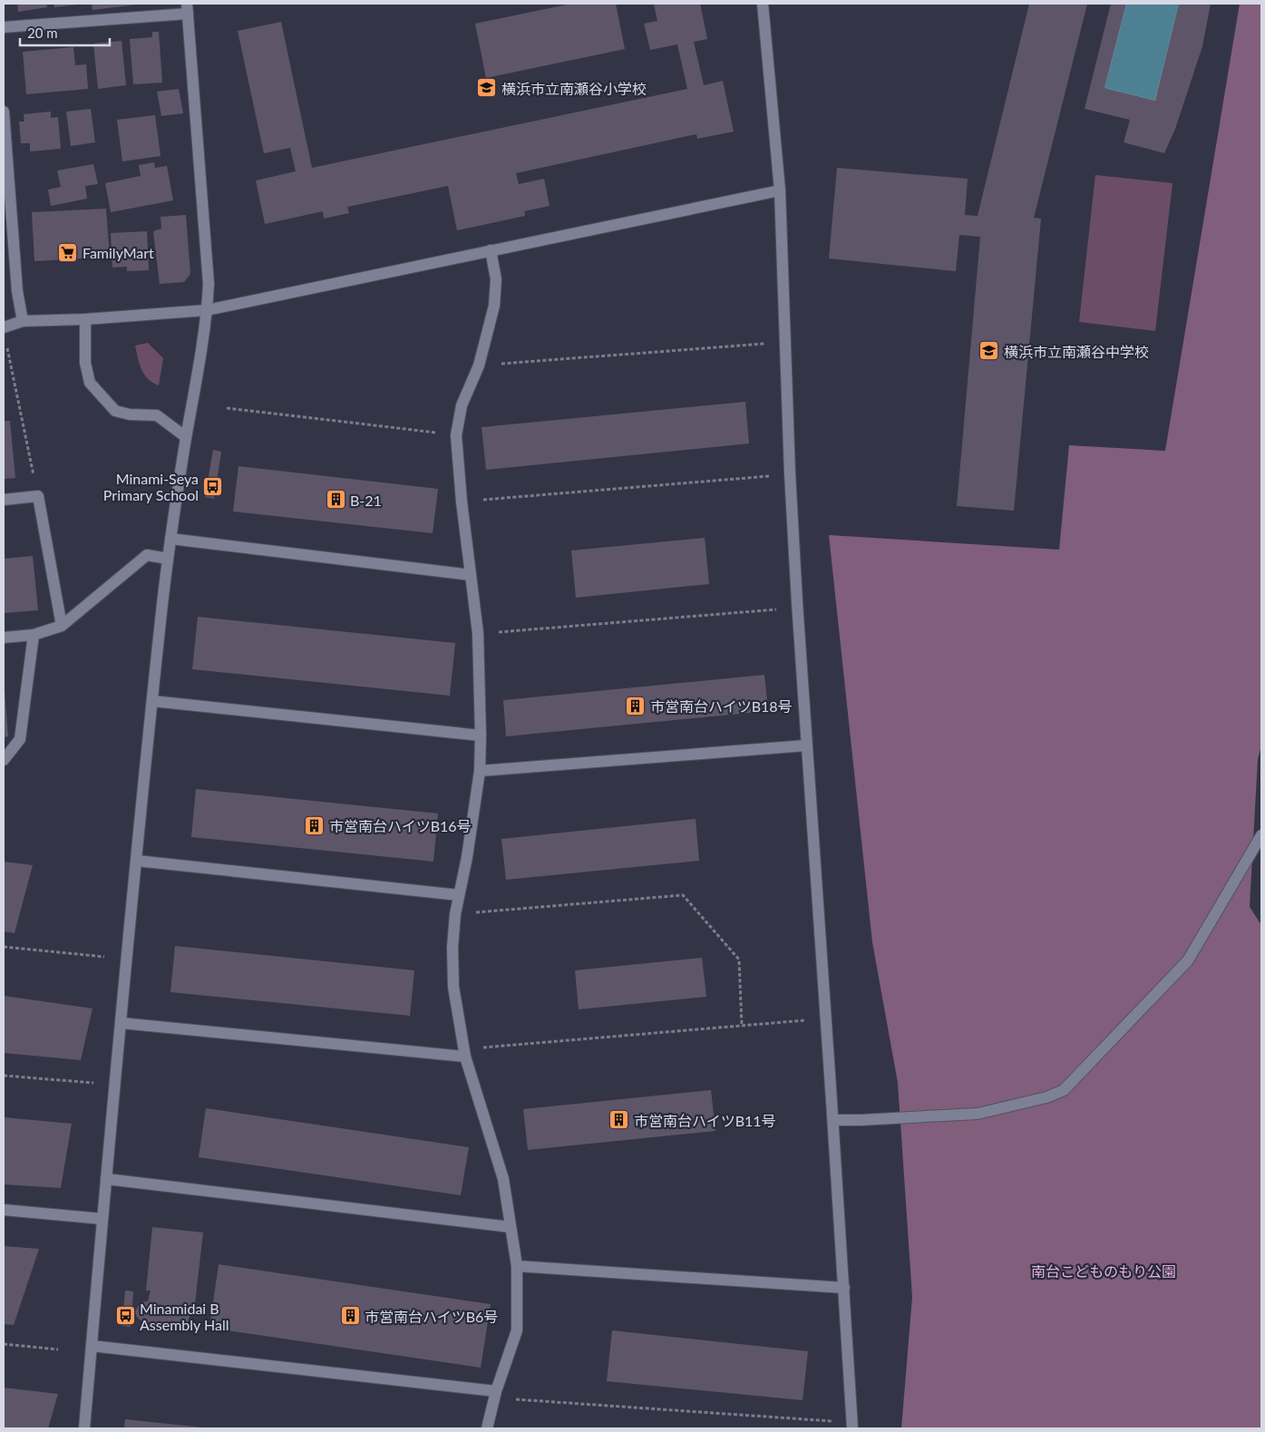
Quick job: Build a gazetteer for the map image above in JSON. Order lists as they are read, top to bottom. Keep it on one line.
{"parks":["南台こどものもり公園"],"places":{"school or university":["横浜市立南瀬谷小学校","横浜市立南瀬谷中学校"],"supermarket":["FamilyMart"],"bus stop":["Minami-Seya Primary School","Minamidai B Assembly Hall"],"building":["B-21","市営南台ハイツB18号","市営南台ハイツB16号","市営南台ハイツB11号","市営南台ハイツB6号"]},"scale_bar":"20 m"}
